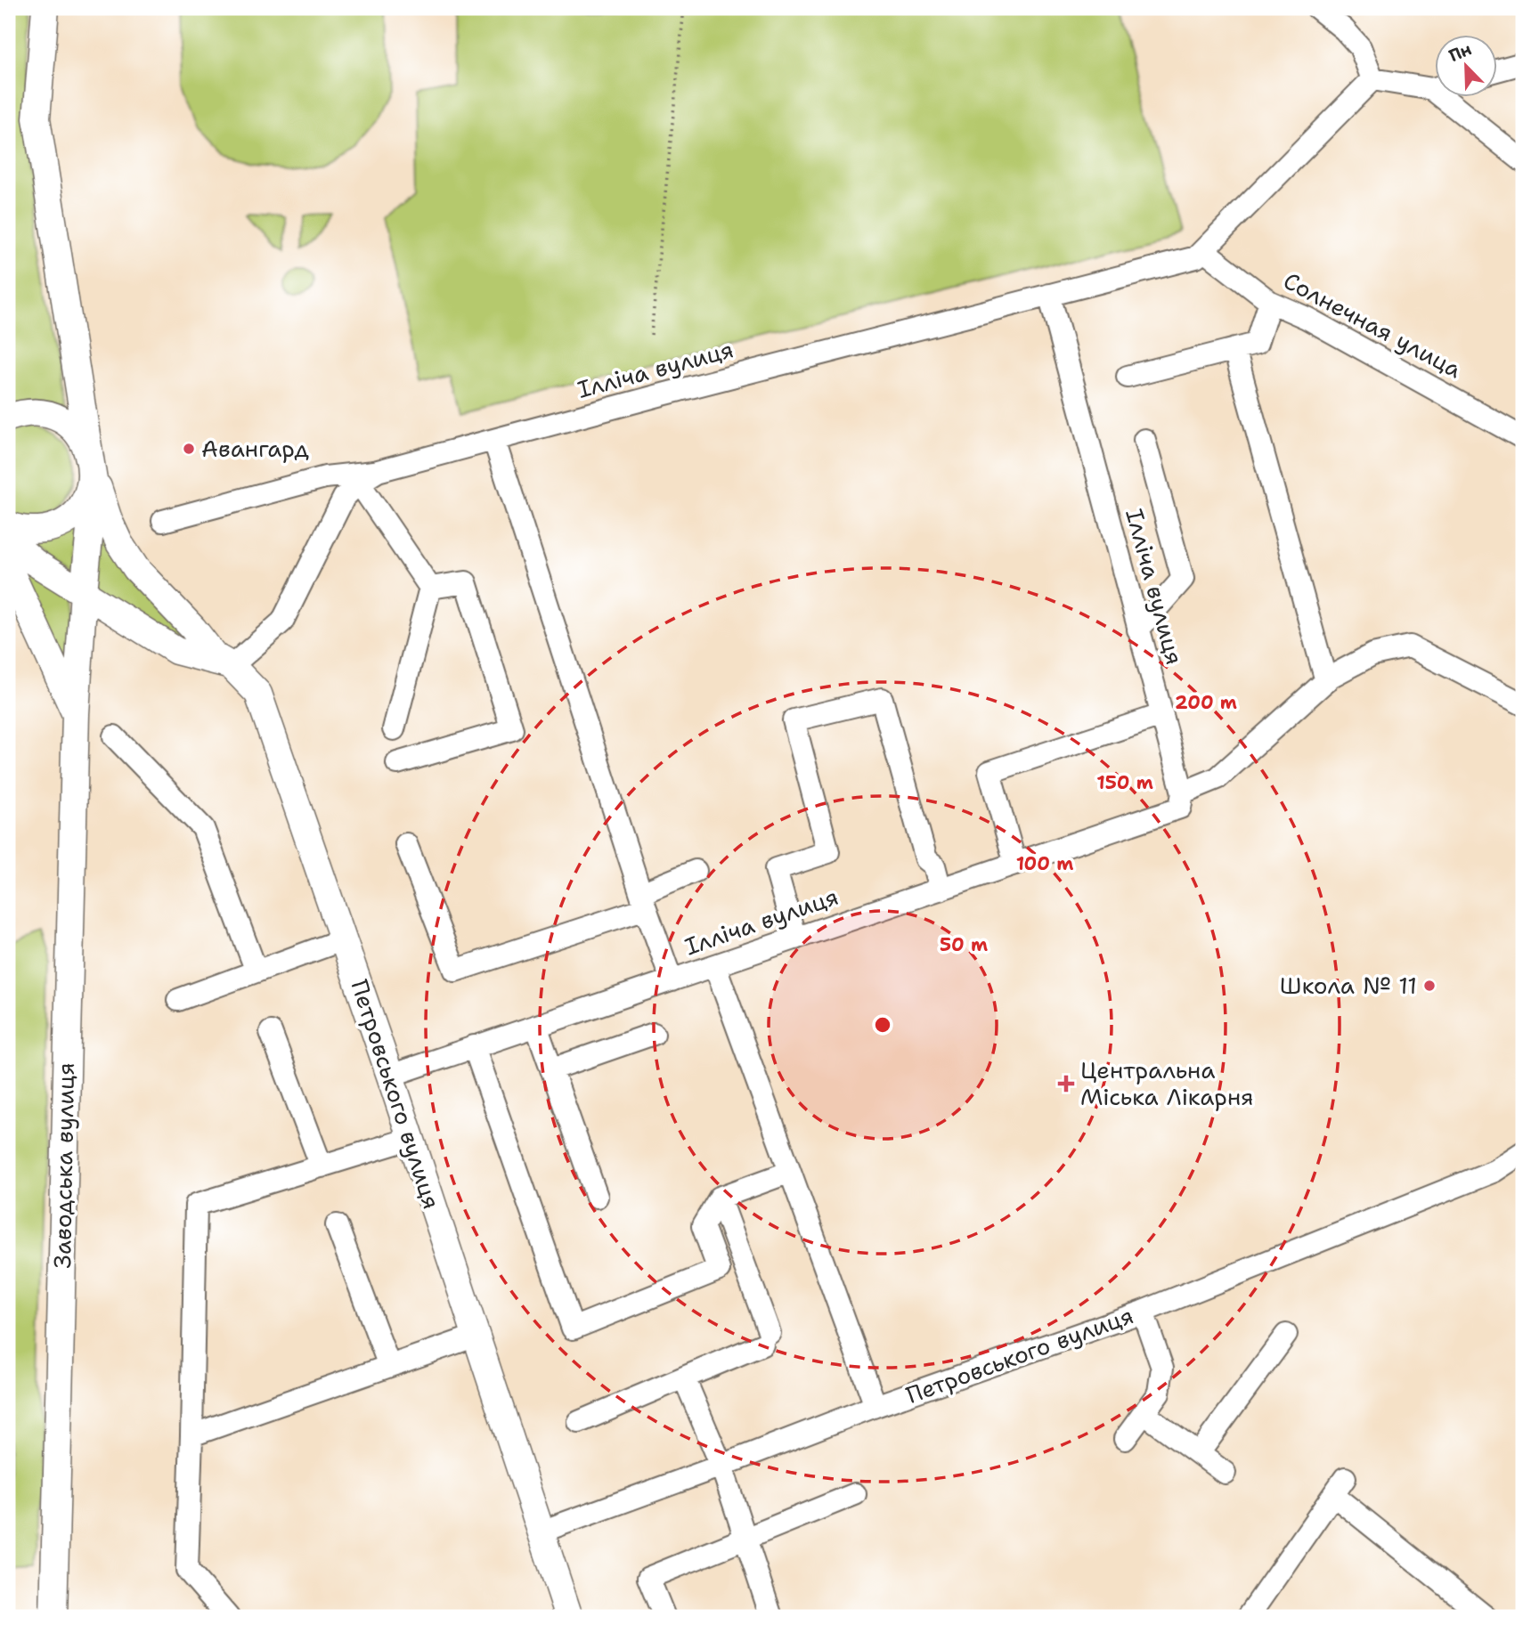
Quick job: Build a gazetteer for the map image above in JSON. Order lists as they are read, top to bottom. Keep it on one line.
{"streets":{"main road":["Петровського вулиця","Заводська вулиця"],"street":["Солнечная улица","Ілліча вулиця"]},"crossings":[["Солнечная улица","Ілліча вулиця"],["Ілліча вулиця","Петровського вулиця"],["Петровського вулиця","Заводська вулиця"]],"places":{"other":["Авангард","Школа № 11"],"health":["Центральна Міська Лікарня"]},"north":"top left","rings":["200 m","150 m","100 m","50 m"]}
